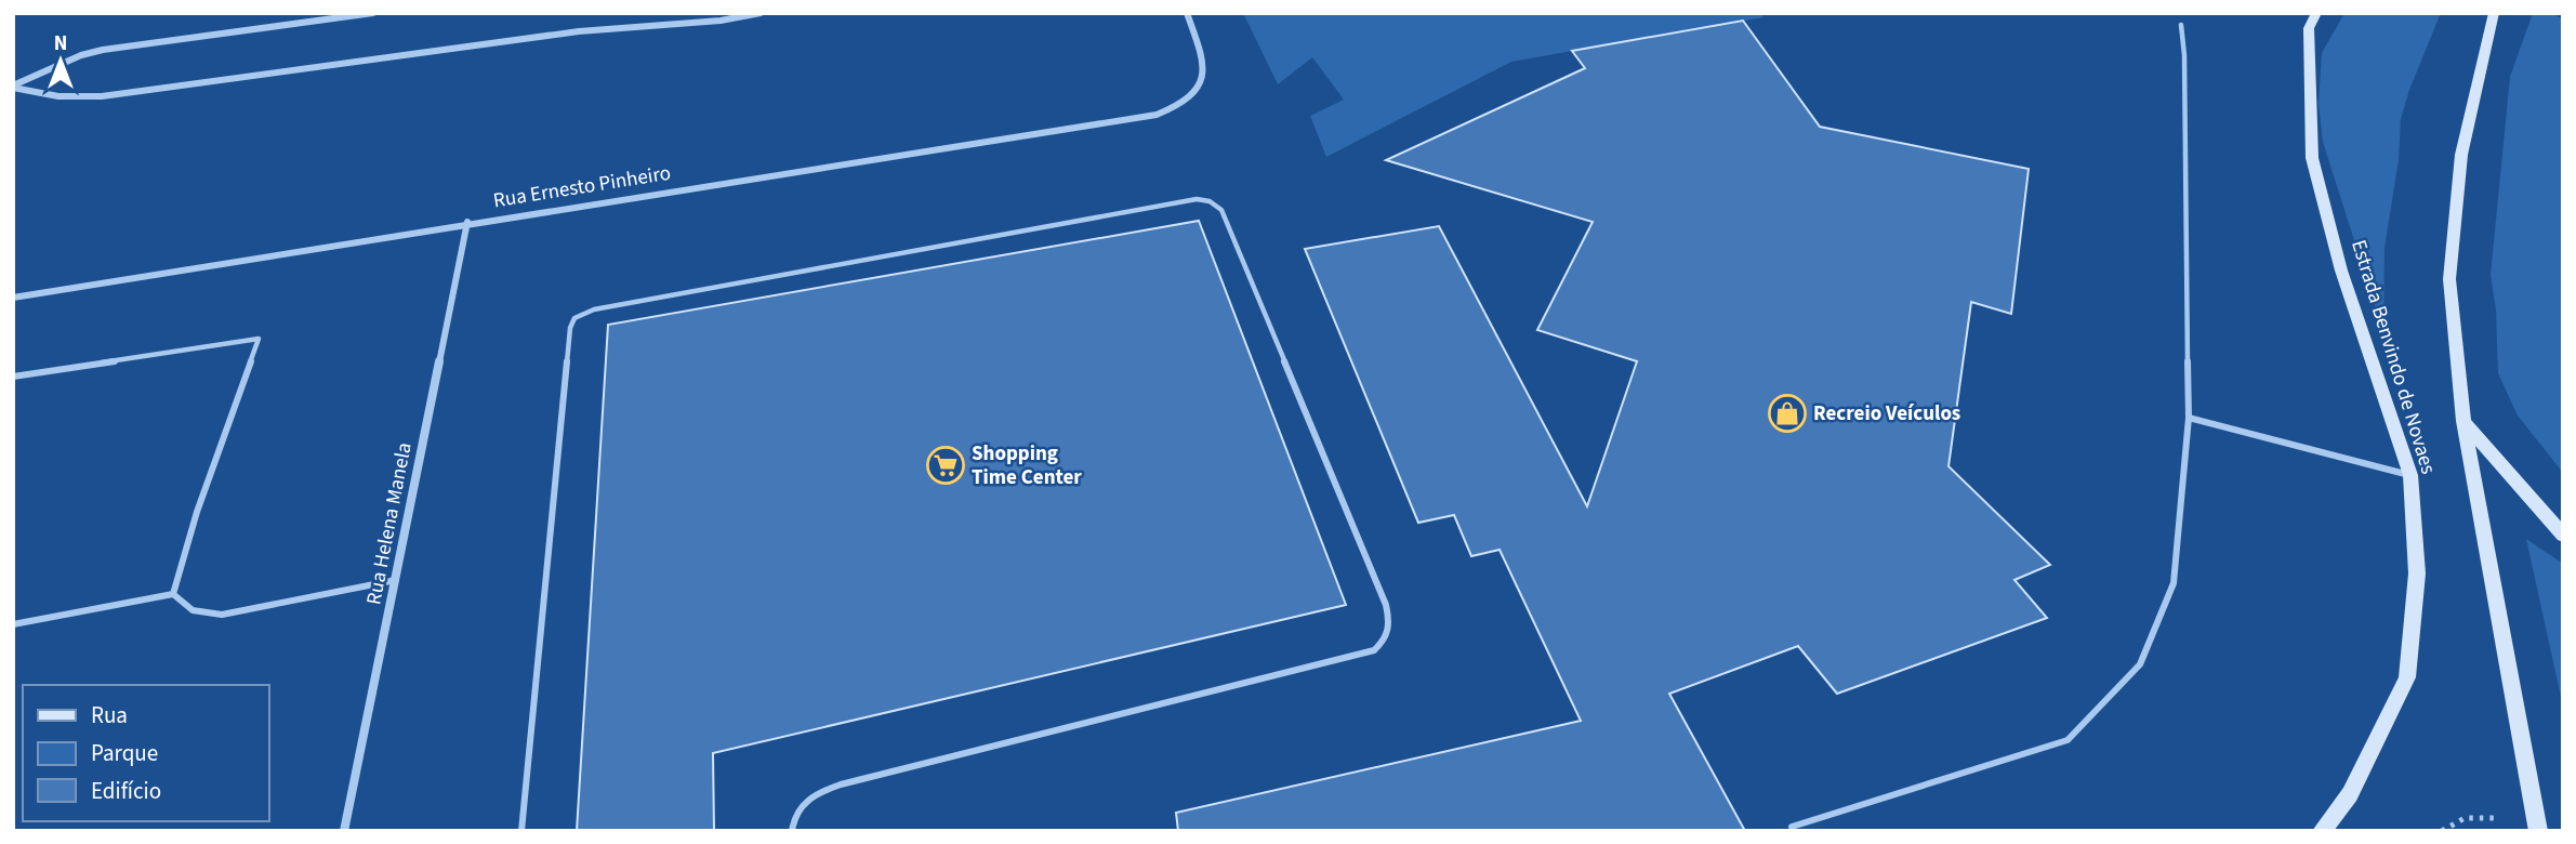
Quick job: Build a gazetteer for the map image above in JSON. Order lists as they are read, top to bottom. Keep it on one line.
{"streets":{"street":["Rua Ernesto Pinheiro","Estrada Benvindo de Novaes","Rua Helena Manela"]},"crossings":[["Rua Ernesto Pinheiro","Rua Helena Manela"]],"places":{"shop":["Recreio Veículos"],"supermarket":["Shopping Time Center"]},"legend":["Rua","Parque","Edifício"],"north":"top"}
